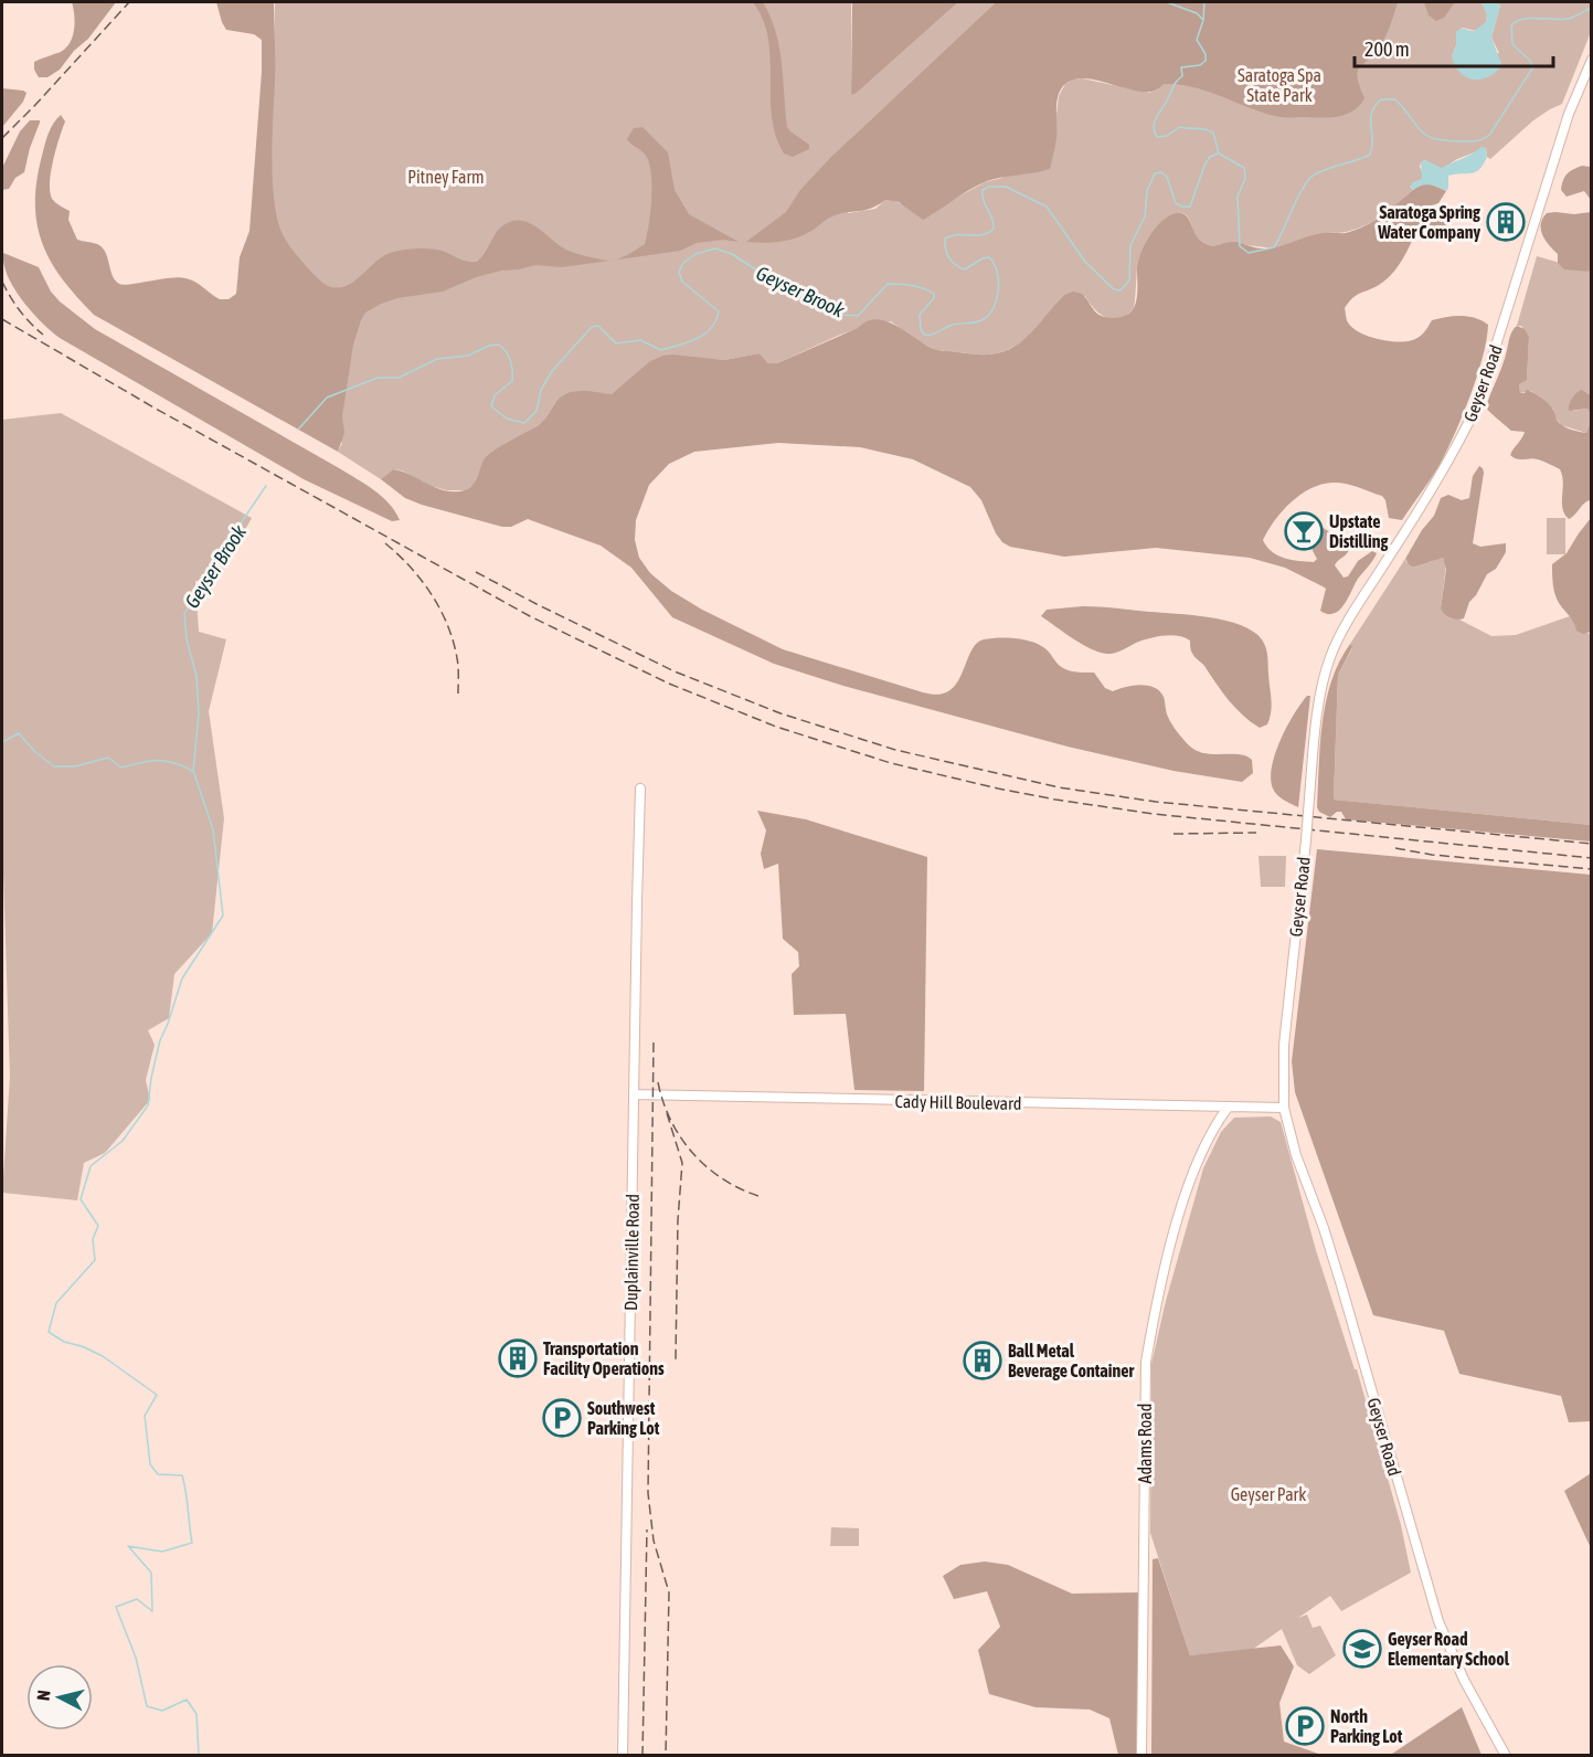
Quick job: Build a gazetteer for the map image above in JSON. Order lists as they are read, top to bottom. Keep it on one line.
{"streets":{"street":["Geyser Road","Cady Hill Boulevard","Duplainville Road","Adams Road"]},"crossings":[["Geyser Road","Cady Hill Boulevard"],["Cady Hill Boulevard","Duplainville Road"],["Cady Hill Boulevard","Adams Road"]],"water":["Geyser Brook"],"parks":["Saratoga Spa State Park","Pitney Farm","Geyser Park"],"places":{"building":["Saratoga Spring Water Company","Transportation Facility Operations","Ball Metal Beverage Container"],"bar":["Upstate Distilling"],"parking":["Southwest Parking Lot","North Parking Lot"],"school or university":["Geyser Road Elementary School"]},"scale_bar":"200 m","north":"left"}
